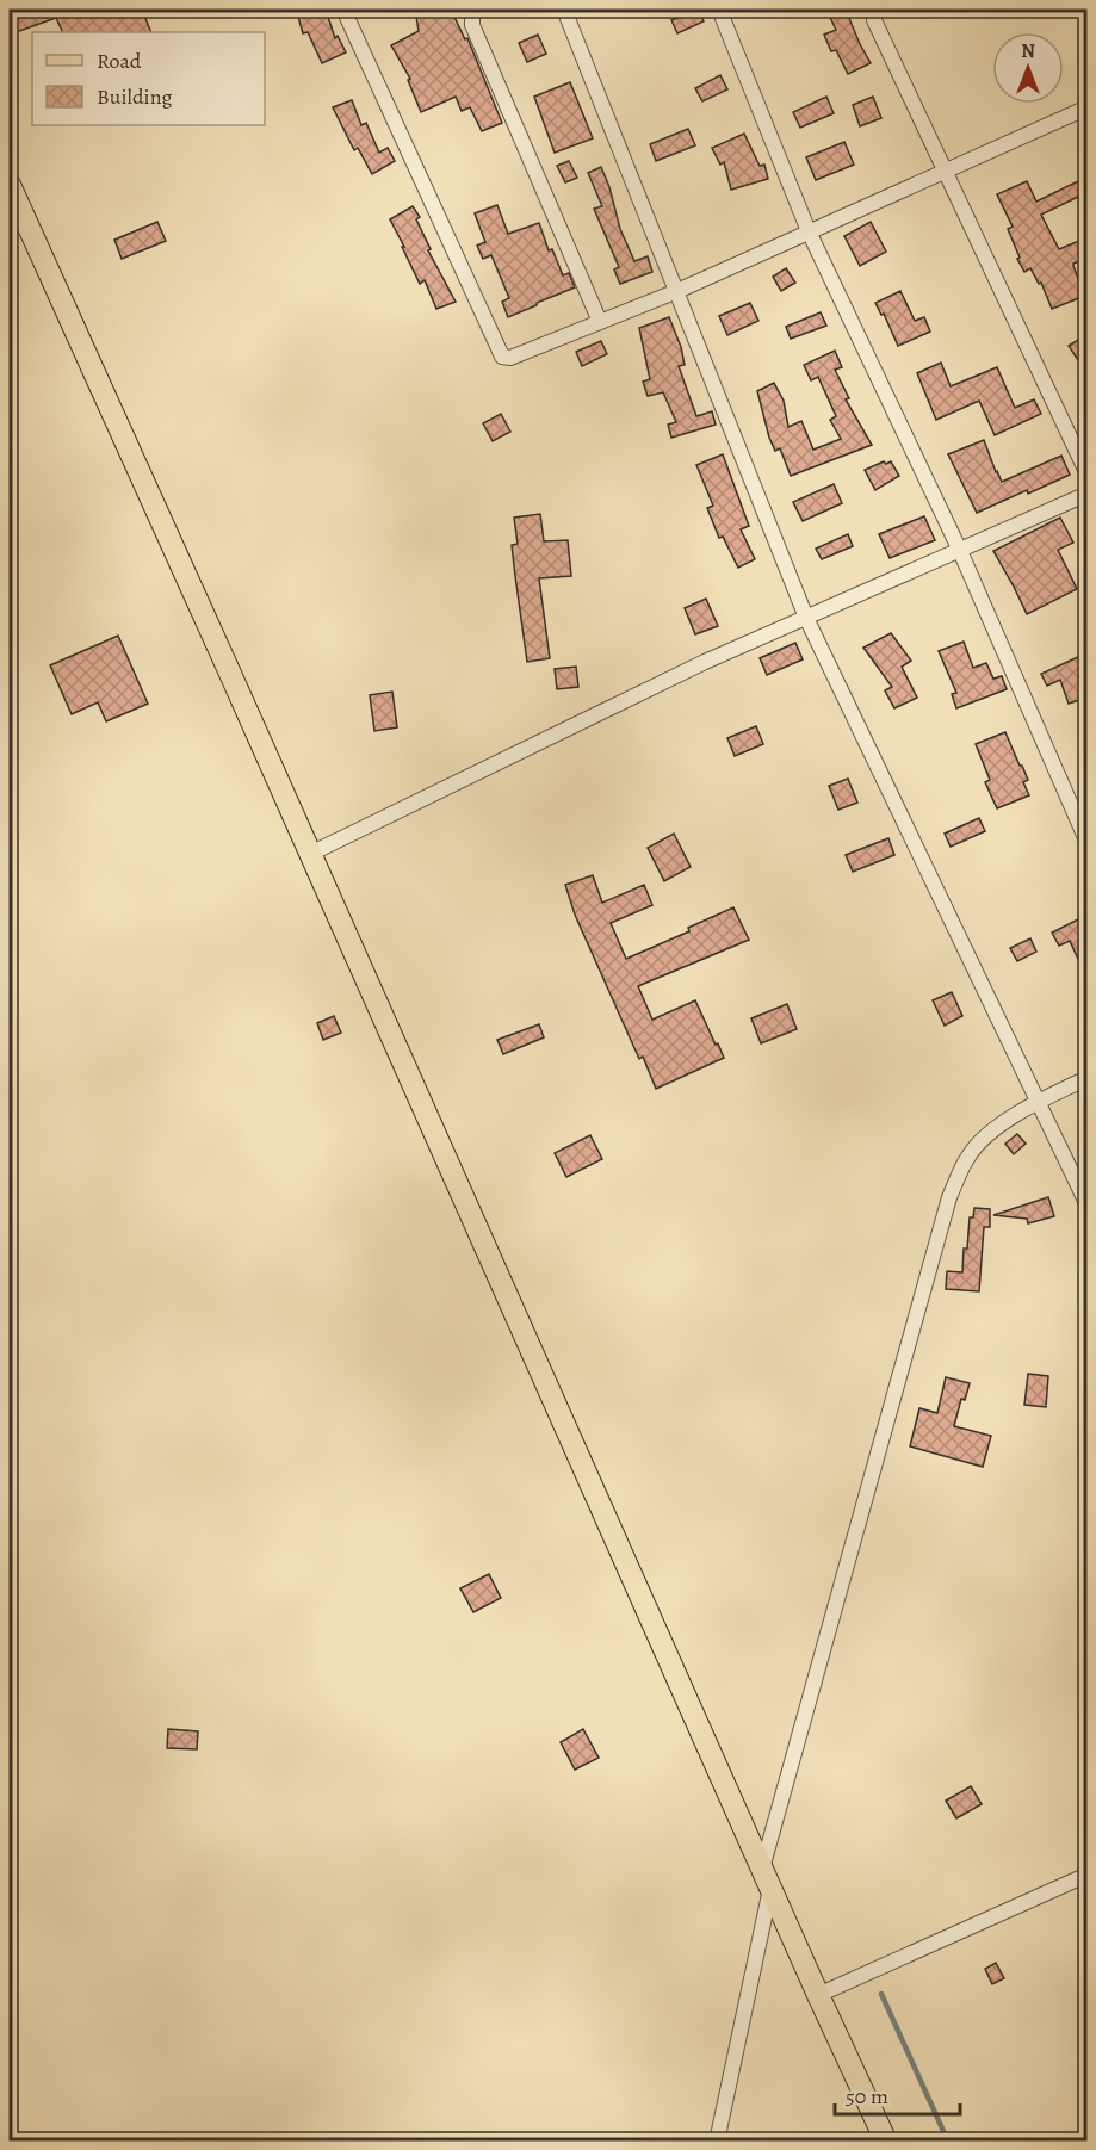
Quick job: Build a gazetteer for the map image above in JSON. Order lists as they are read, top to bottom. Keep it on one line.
{"legend":["Road","Building"],"scale_bar":"50 m","north":"top"}
